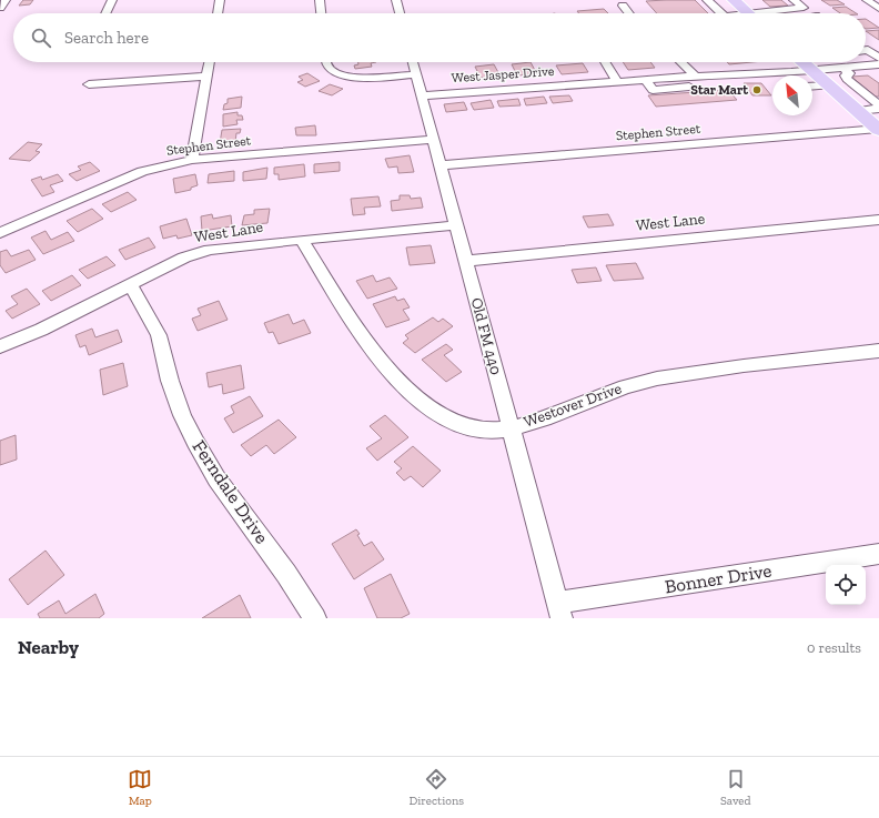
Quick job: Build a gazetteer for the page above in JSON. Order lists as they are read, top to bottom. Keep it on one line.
{"streets":{"street":["West Jasper Drive","Stephen Street","West Lane","Old FM 440","Westover Drive","Ferndale Drive","Bonner Drive"]},"crossings":[["West Jasper Drive","Stephen Street"],["West Jasper Drive","Old FM 440"],["Stephen Street","Old FM 440"],["West Lane","Old FM 440"],["West Lane","Westover Drive"],["West Lane","Ferndale Drive"],["Old FM 440","Westover Drive"],["Old FM 440","Bonner Drive"]],"places":["Star Mart"],"north":"top left","page":{"search":"Search here","heading":["Nearby","0 results"],"nav":["Map","Directions","Saved"]}}
